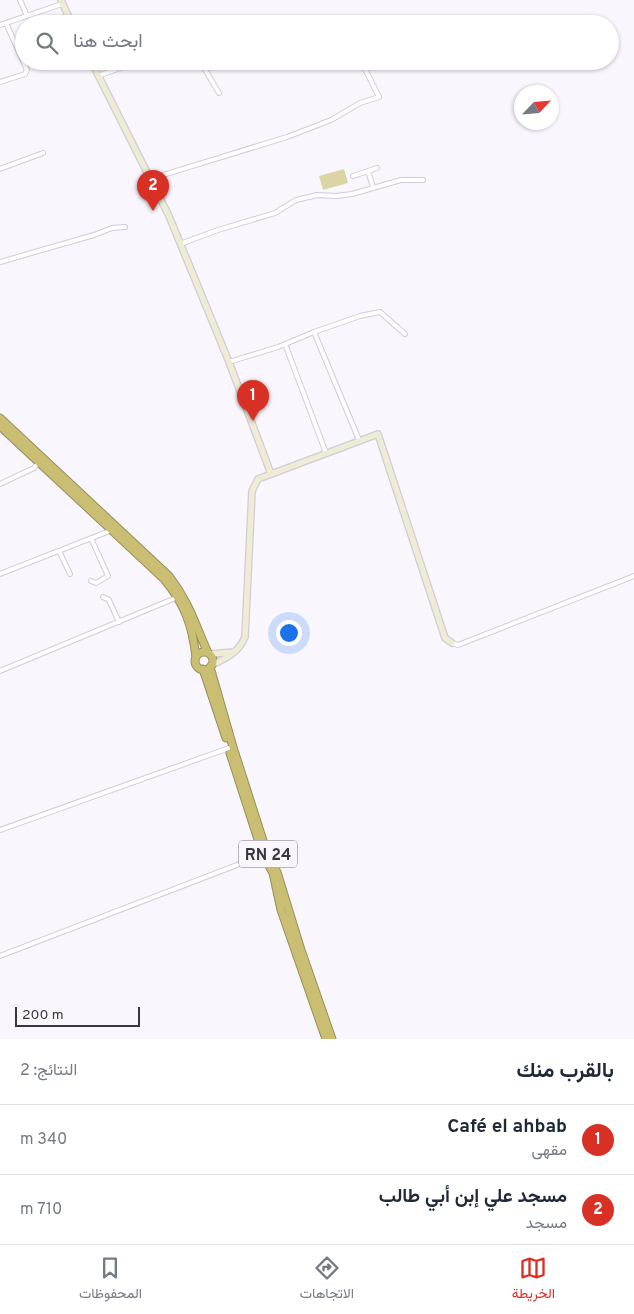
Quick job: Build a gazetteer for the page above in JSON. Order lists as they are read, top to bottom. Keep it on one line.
{"streets":{"highway":["RN 24"]},"scale_bar":"200 m","north":"top right","page":{"search":"ابحث هنا","pins":["2","1"],"scale":"200 m","heading":["بالقرب منك","النتائج: 2"],"list":[{"mark":"1","name":"Café el ahbab","note":"مقهى","value":"340 m"},{"mark":"2","name":"مسجد علي إبن أبي طالب","note":"مسجد","value":"710 m"}],"nav":["الخريطة","الاتجاهات","المحفوظات"]}}
